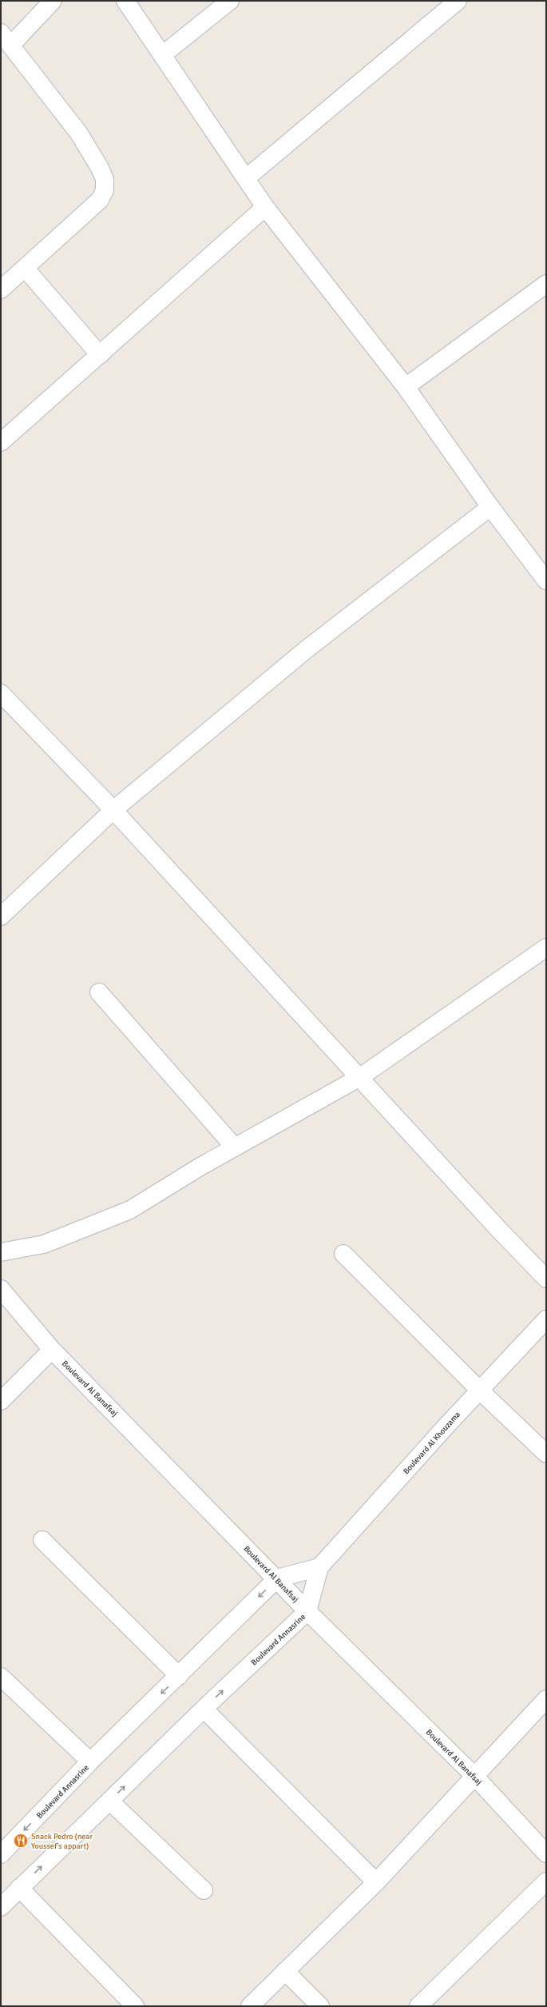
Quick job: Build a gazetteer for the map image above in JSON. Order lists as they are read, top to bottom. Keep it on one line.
{"streets":{"street":["Boulevard Al Banafsaj","Boulevard Al Khouzama","Boulevard Annasrine"]},"crossings":[["Boulevard Al Banafsaj","Boulevard Annasrine"],["Boulevard Al Khouzama","Boulevard Annasrine"]],"places":{"restaurant":["Snack Pedro (near Youssef's appart)"]}}
